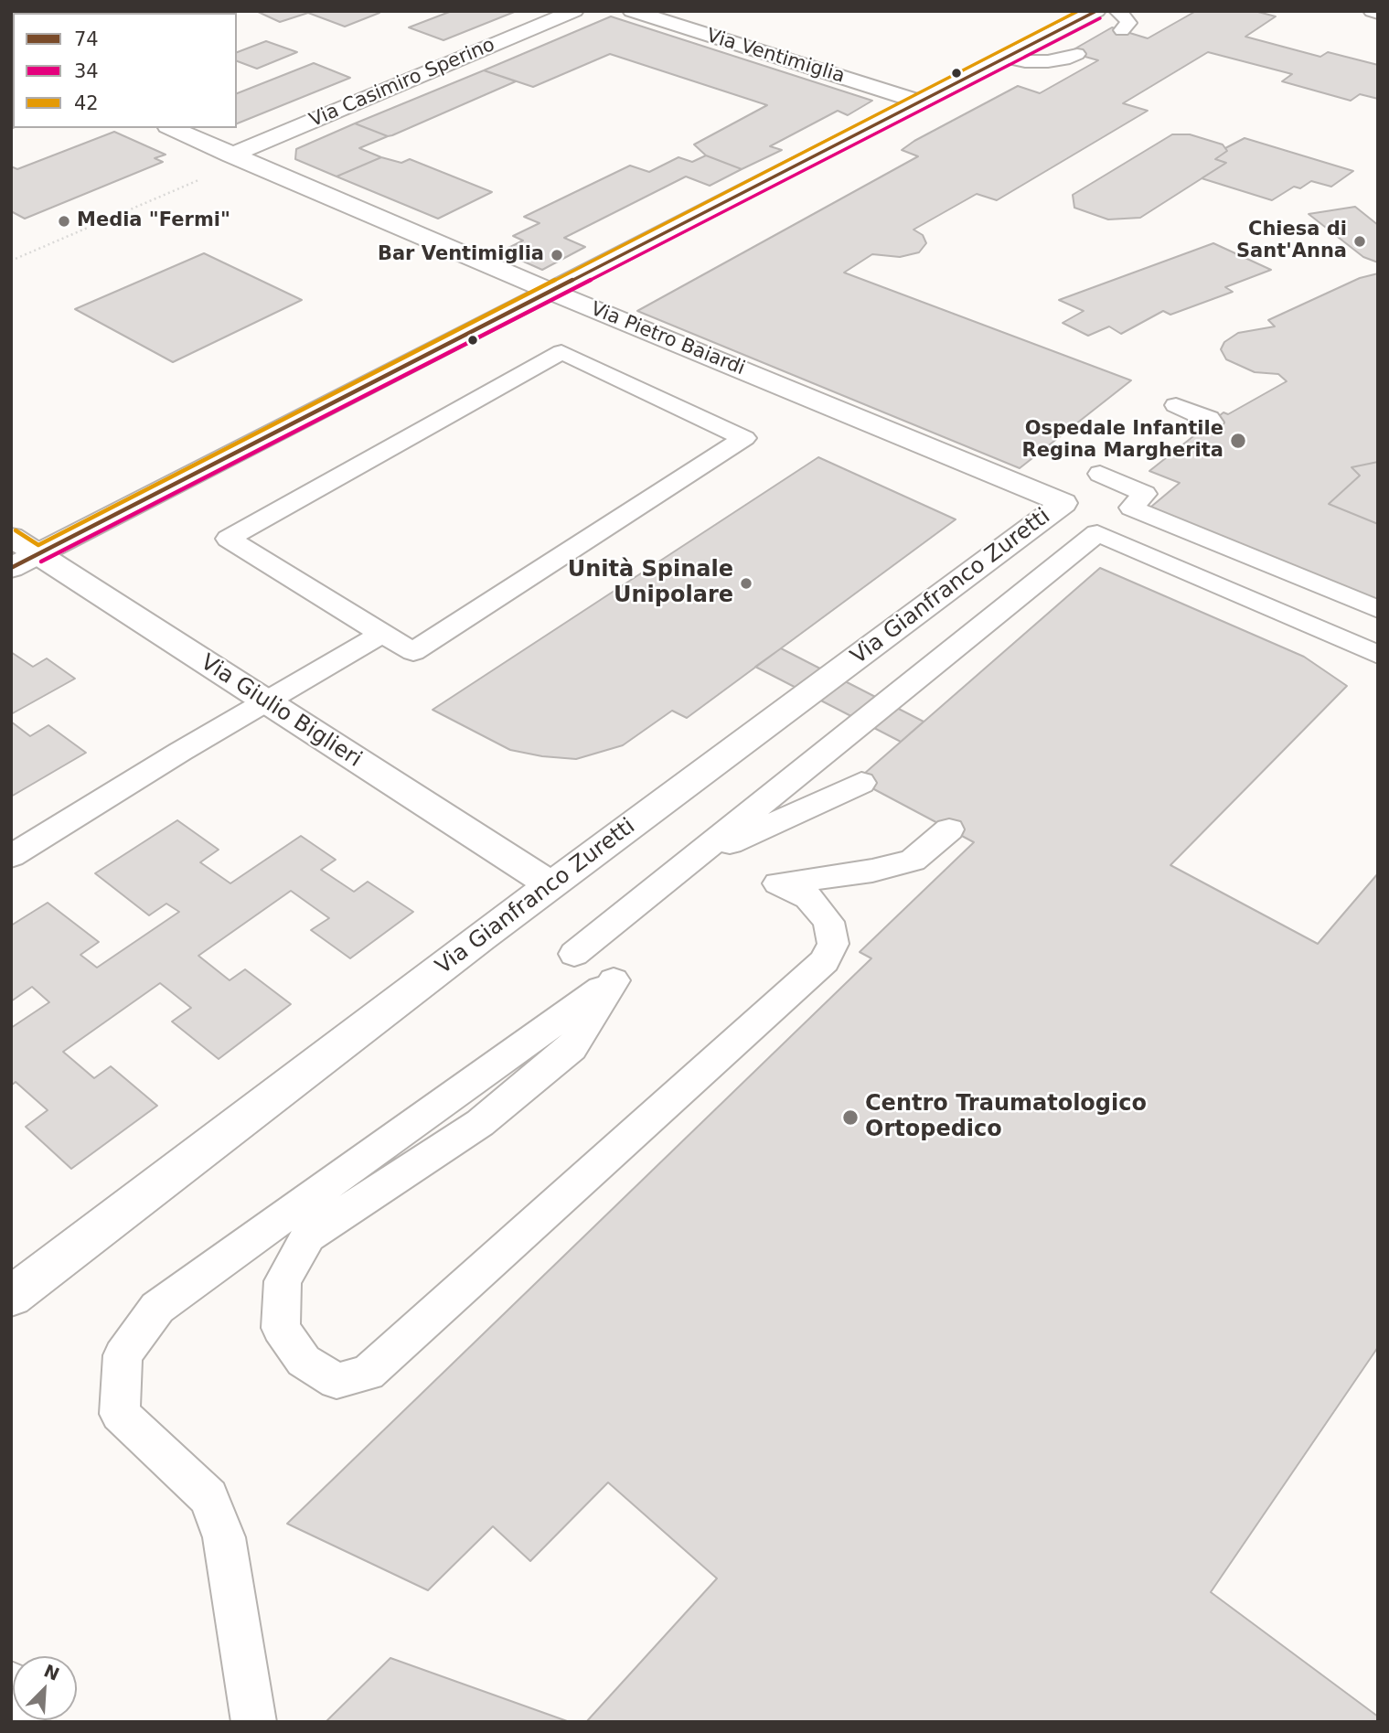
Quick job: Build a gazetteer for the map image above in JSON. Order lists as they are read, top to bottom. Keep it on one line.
{"streets":{"street":["Via Ventimiglia","Via Casimiro Sperino","Via Pietro Baiardi","Via Gianfranco Zuretti","Via Giulio Biglieri"]},"crossings":[["Via Casimiro Sperino","Via Pietro Baiardi"],["Via Pietro Baiardi","Via Gianfranco Zuretti"],["Via Gianfranco Zuretti","Via Giulio Biglieri"]],"places":["Media \"Fermi\"","Chiesa di Sant'Anna","Bar Ventimiglia","Ospedale Infantile Regina Margherita","Unità Spinale Unipolare","Centro Traumatologico Ortopedico"],"lines":["transit line 74","transit line 42","transit line 34"],"legend":["74","34","42"],"north":"top right"}
